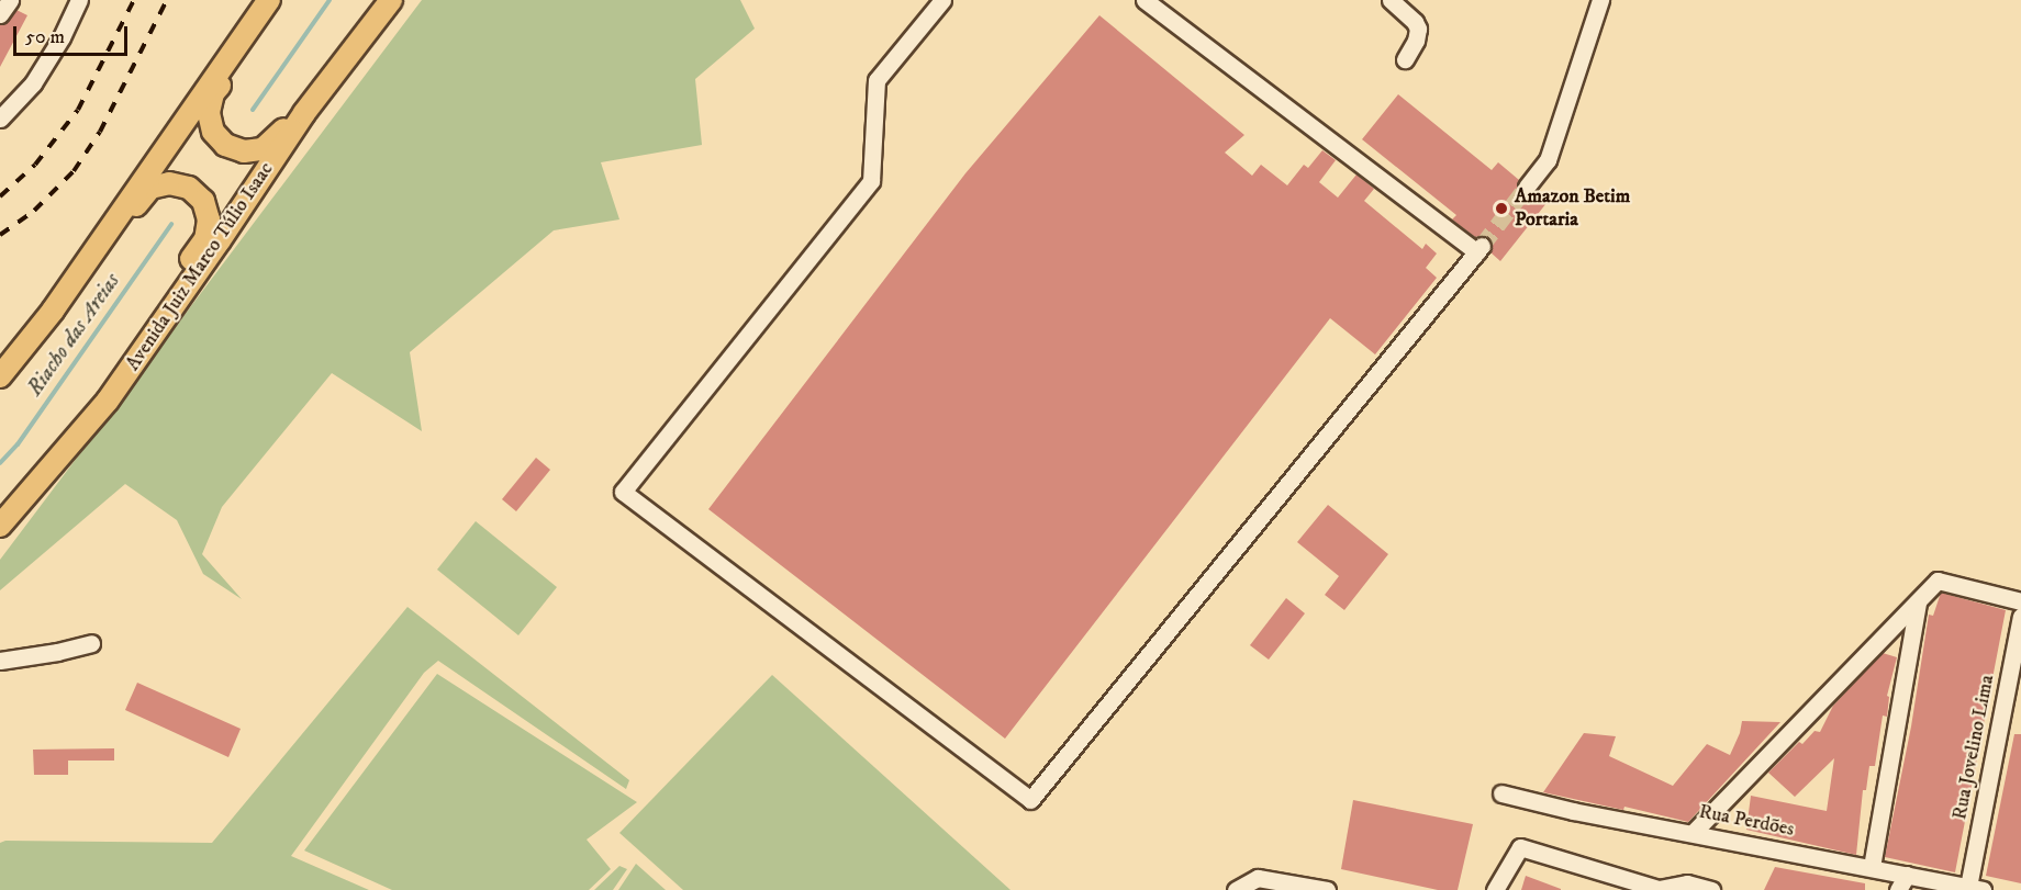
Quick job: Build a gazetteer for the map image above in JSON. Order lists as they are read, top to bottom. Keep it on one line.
{"streets":{"main road":["Avenida Juiz Marco Túlio Isaac"],"street":["Rua Jovelino Lima","Rua Perdões"]},"crossings":[["Rua Jovelino Lima","Rua Perdões"]],"water":["Riacho das Areias"],"places":["Amazon Betim Portaria"],"scale_bar":"50 m"}
